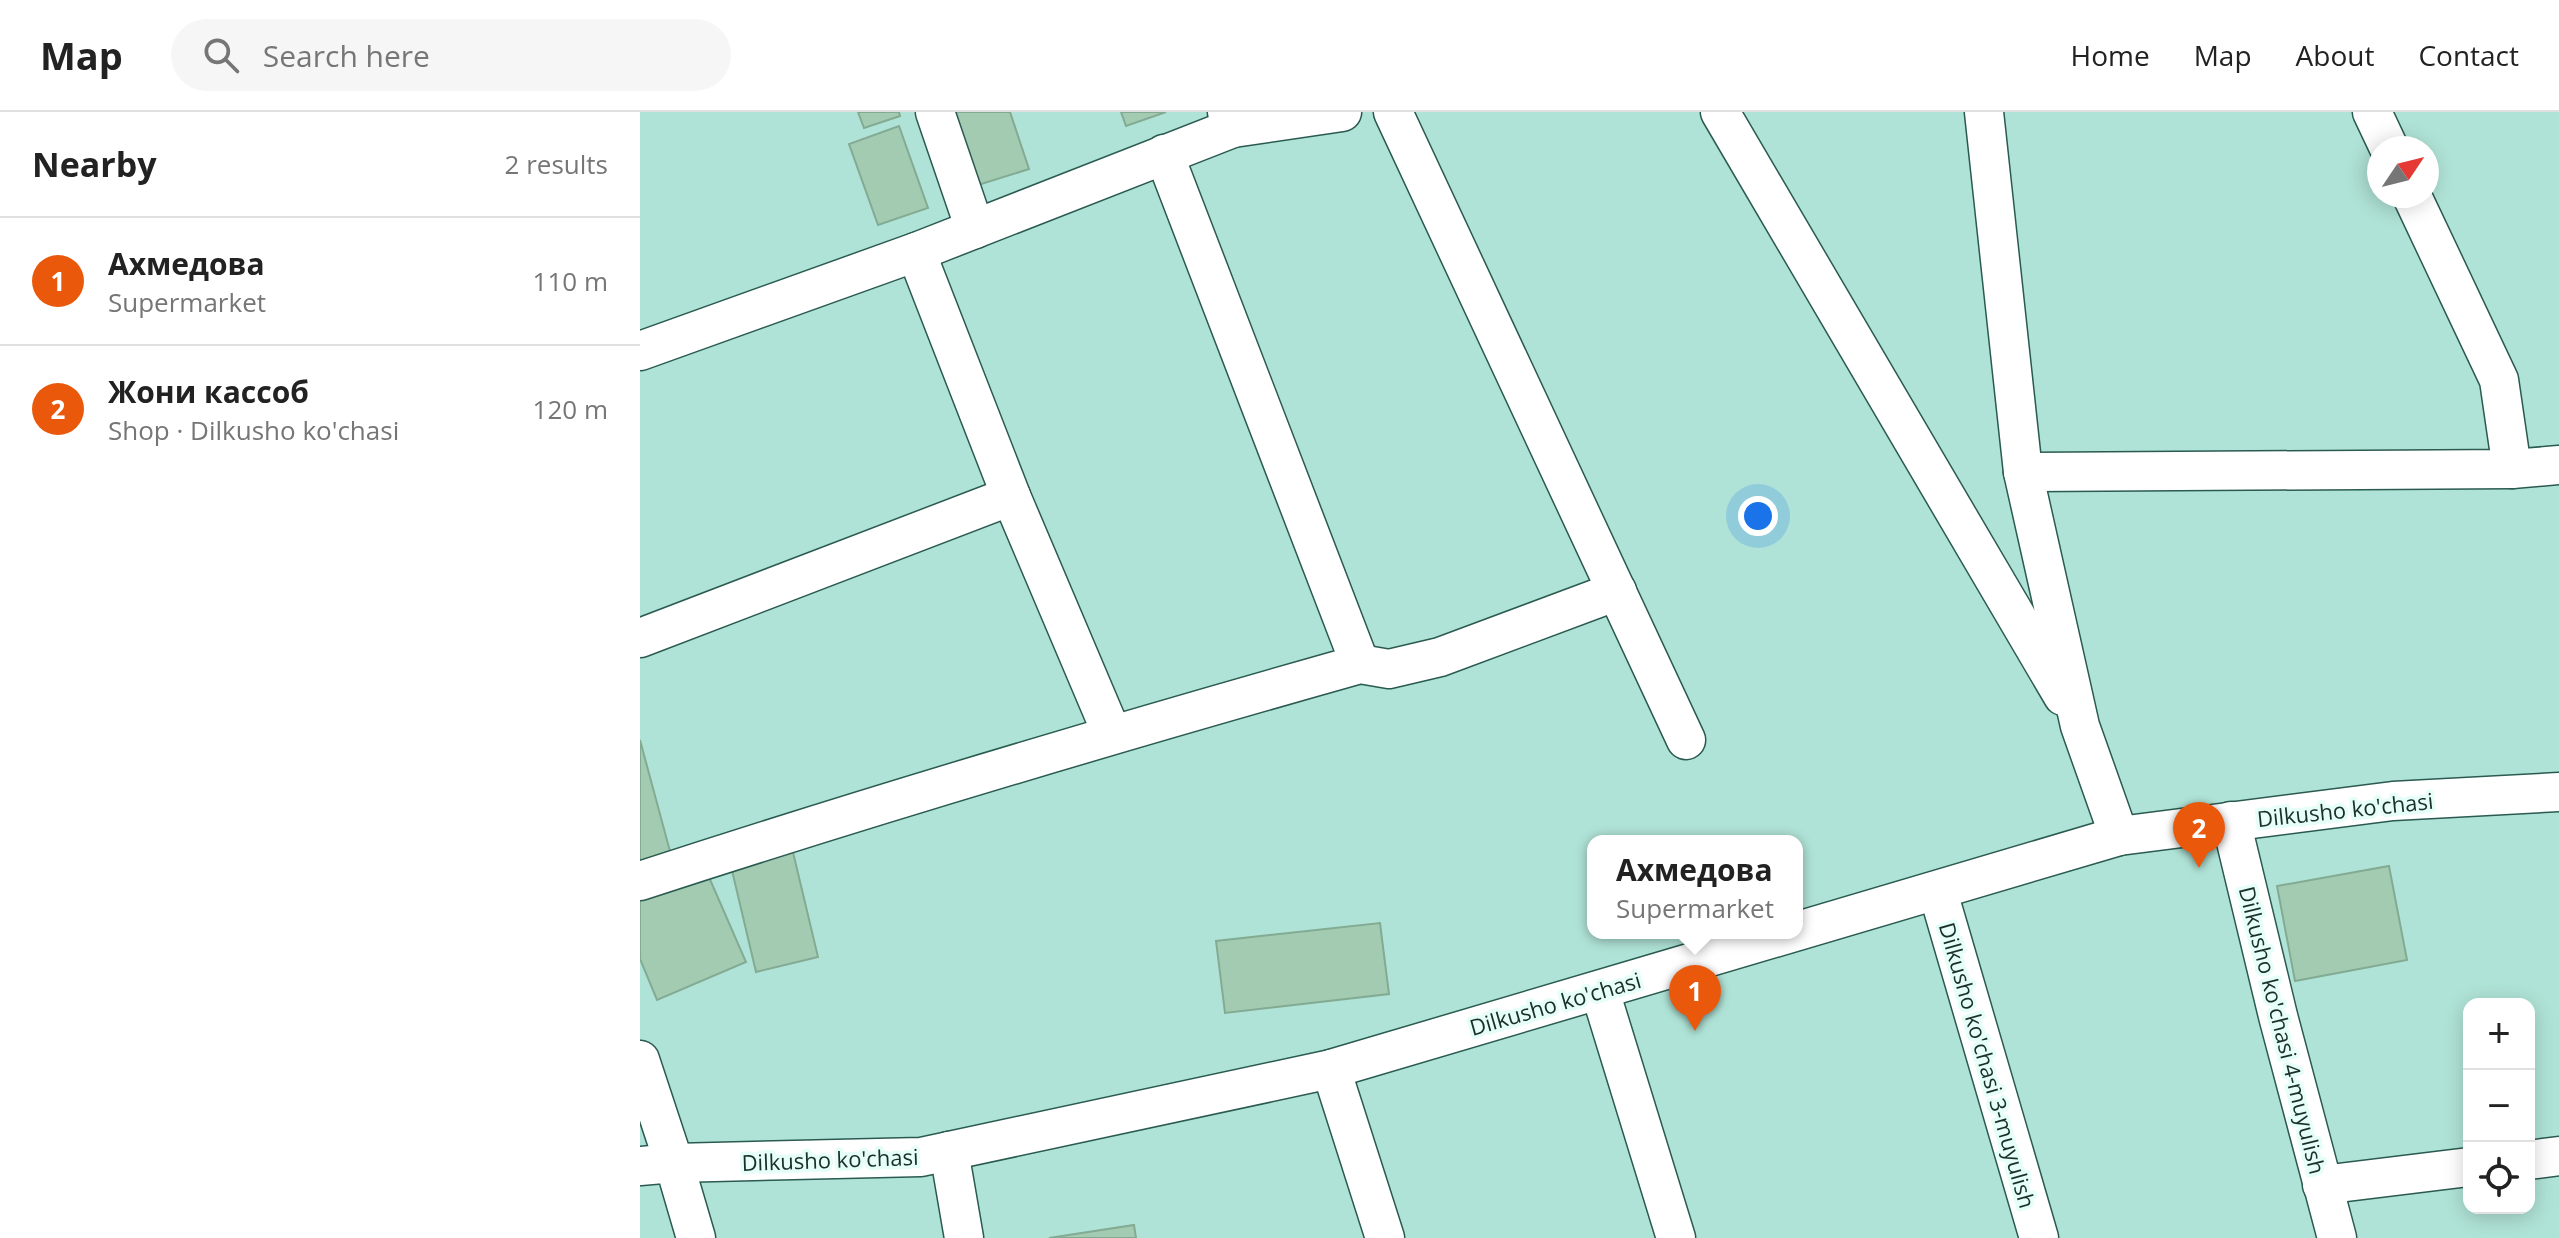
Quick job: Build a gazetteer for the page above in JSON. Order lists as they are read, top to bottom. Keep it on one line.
{"streets":{"street":["Dilkusho ko'chasi","Dilkusho ko'chasi 4-muyulish","Dilkusho ko'chasi 3-muyulish"]},"crossings":[["Dilkusho ko'chasi","Dilkusho ko'chasi 4-muyulish"],["Dilkusho ko'chasi","Dilkusho ko'chasi 3-muyulish"]],"north":"top right","page":{"header":"Map","search":"Search here","nav":["Home","Map","About","Contact"],"heading":["Nearby","2 results"],"list":[{"mark":"1","name":"Ахмедова","note":"Supermarket","value":"110 m"},{"mark":"2","name":"Жони кассоб","note":"Shop · Dilkusho ko'chasi","value":"120 m"}],"pins":["2","1"],"popup":["Ахмедова","Supermarket"],"map_buttons":["+","−"]}}
